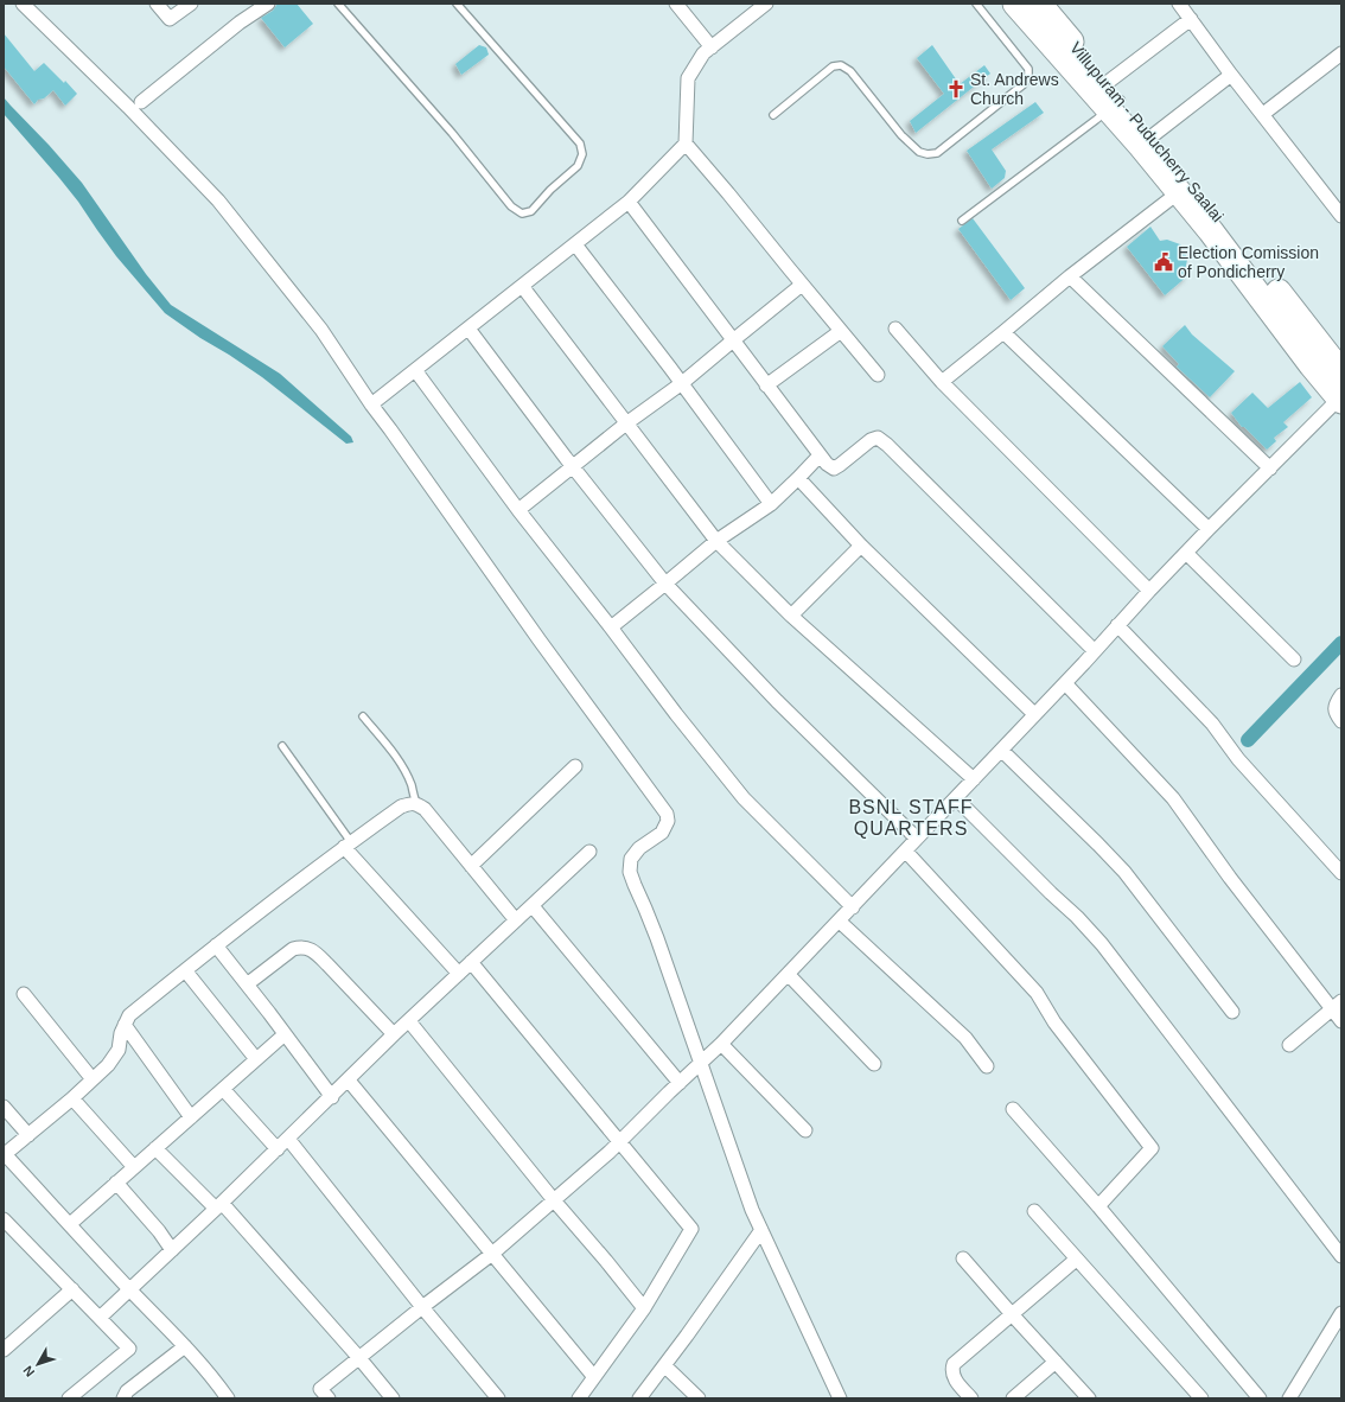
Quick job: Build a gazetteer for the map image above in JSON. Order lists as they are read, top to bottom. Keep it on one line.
{"streets":{"highway":["Villupuram - Puducherry Saalai"]},"districts":["BSNL STAFF QUARTERS"],"places":{"church":["St. Andrews Church"],"public building":["Election Comission of Pondicherry"]},"north":"bottom left"}
